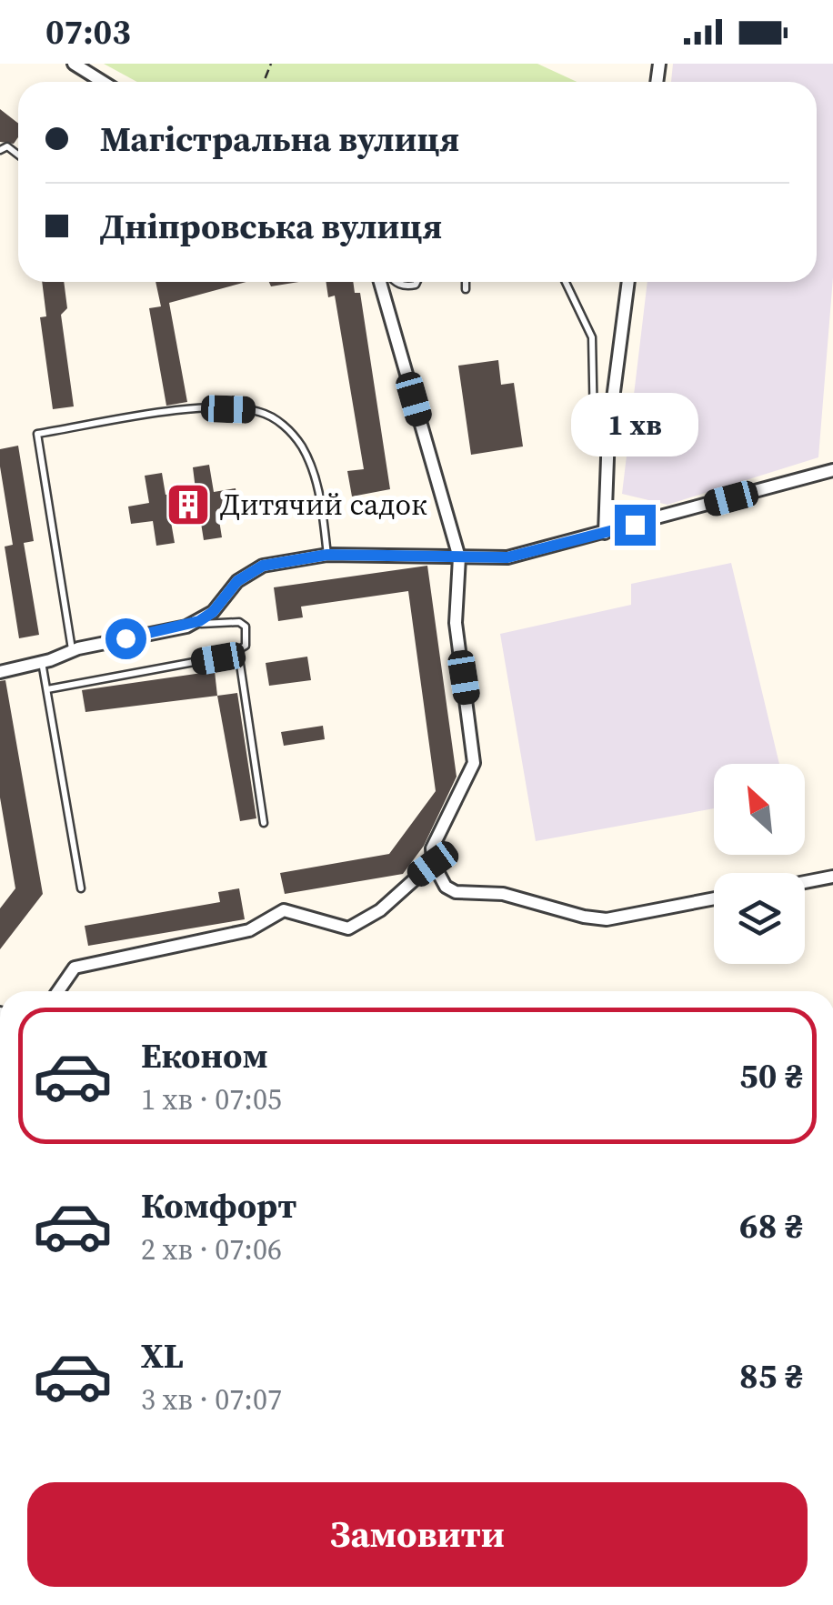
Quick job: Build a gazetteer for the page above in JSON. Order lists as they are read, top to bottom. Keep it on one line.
{"places":{"building":["Дитячий садок"]},"north":"top left","page":{"status":"07:03","banner":["Магістральна вулиця","Дніпровська вулиця"],"bubble":"1 хв","list":[{"name":"Економ","note":"1 хв · 07:05","value":"50 ₴"},{"name":"Комфорт","note":"2 хв · 07:06","value":"68 ₴"},{"name":"XL","note":"3 хв · 07:07","value":"85 ₴"}],"buttons":"Замовити"}}
